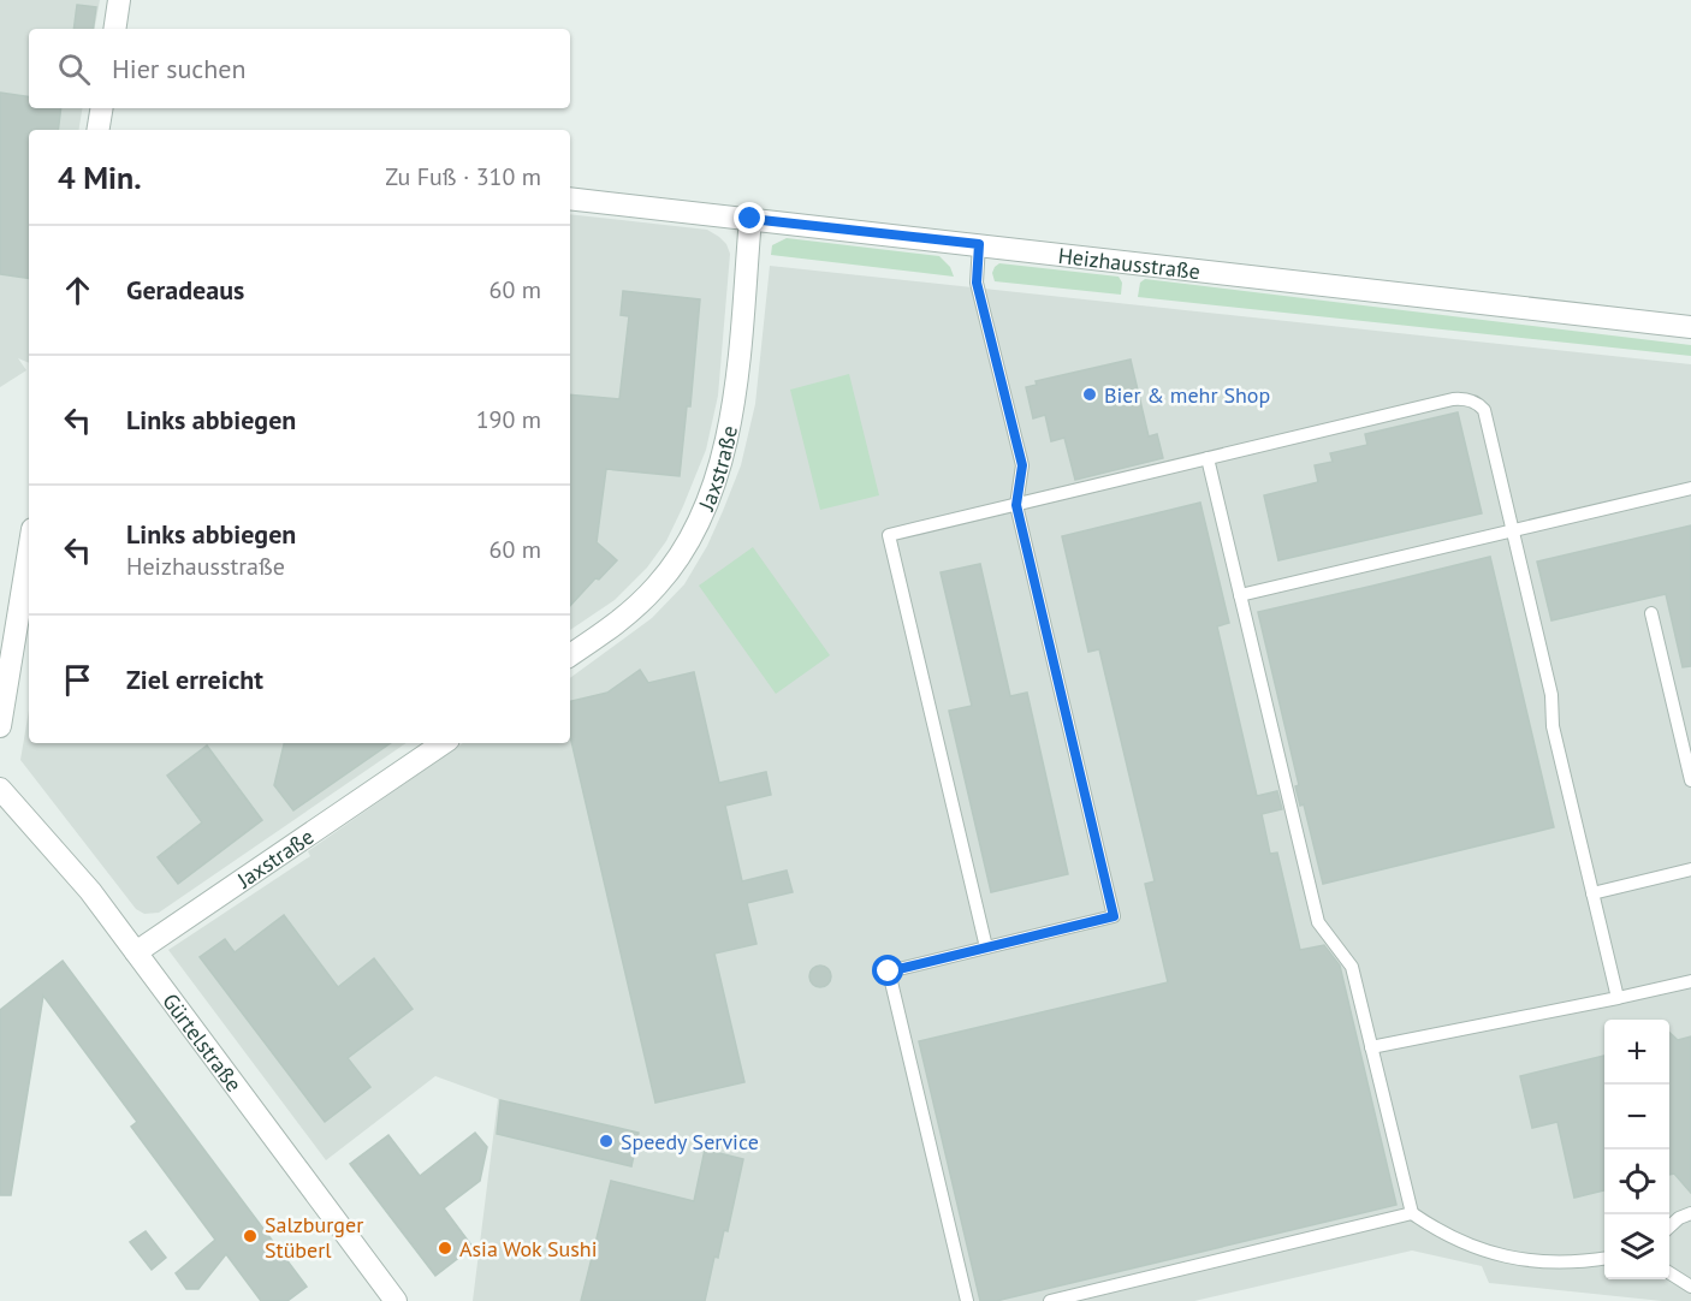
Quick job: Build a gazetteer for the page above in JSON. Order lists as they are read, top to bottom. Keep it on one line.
{"streets":{"street":["Heizhausstraße","Jaxstraße","Gürtelstraße"]},"crossings":[["Heizhausstraße","Jaxstraße"],["Jaxstraße","Gürtelstraße"]],"places":["Bier & mehr Shop","Speedy Service","Salzburger Stüberl","Asia Wok Sushi"],"page":{"search":"Hier suchen","heading":["4 Min.","Zu Fuß · 310 m"],"list":[["Geradeaus","60 m"],["Links abbiegen","190 m"],["Links abbiegen","Heizhausstraße","60 m"],"Ziel erreicht"],"map_buttons":["+","−"]}}
